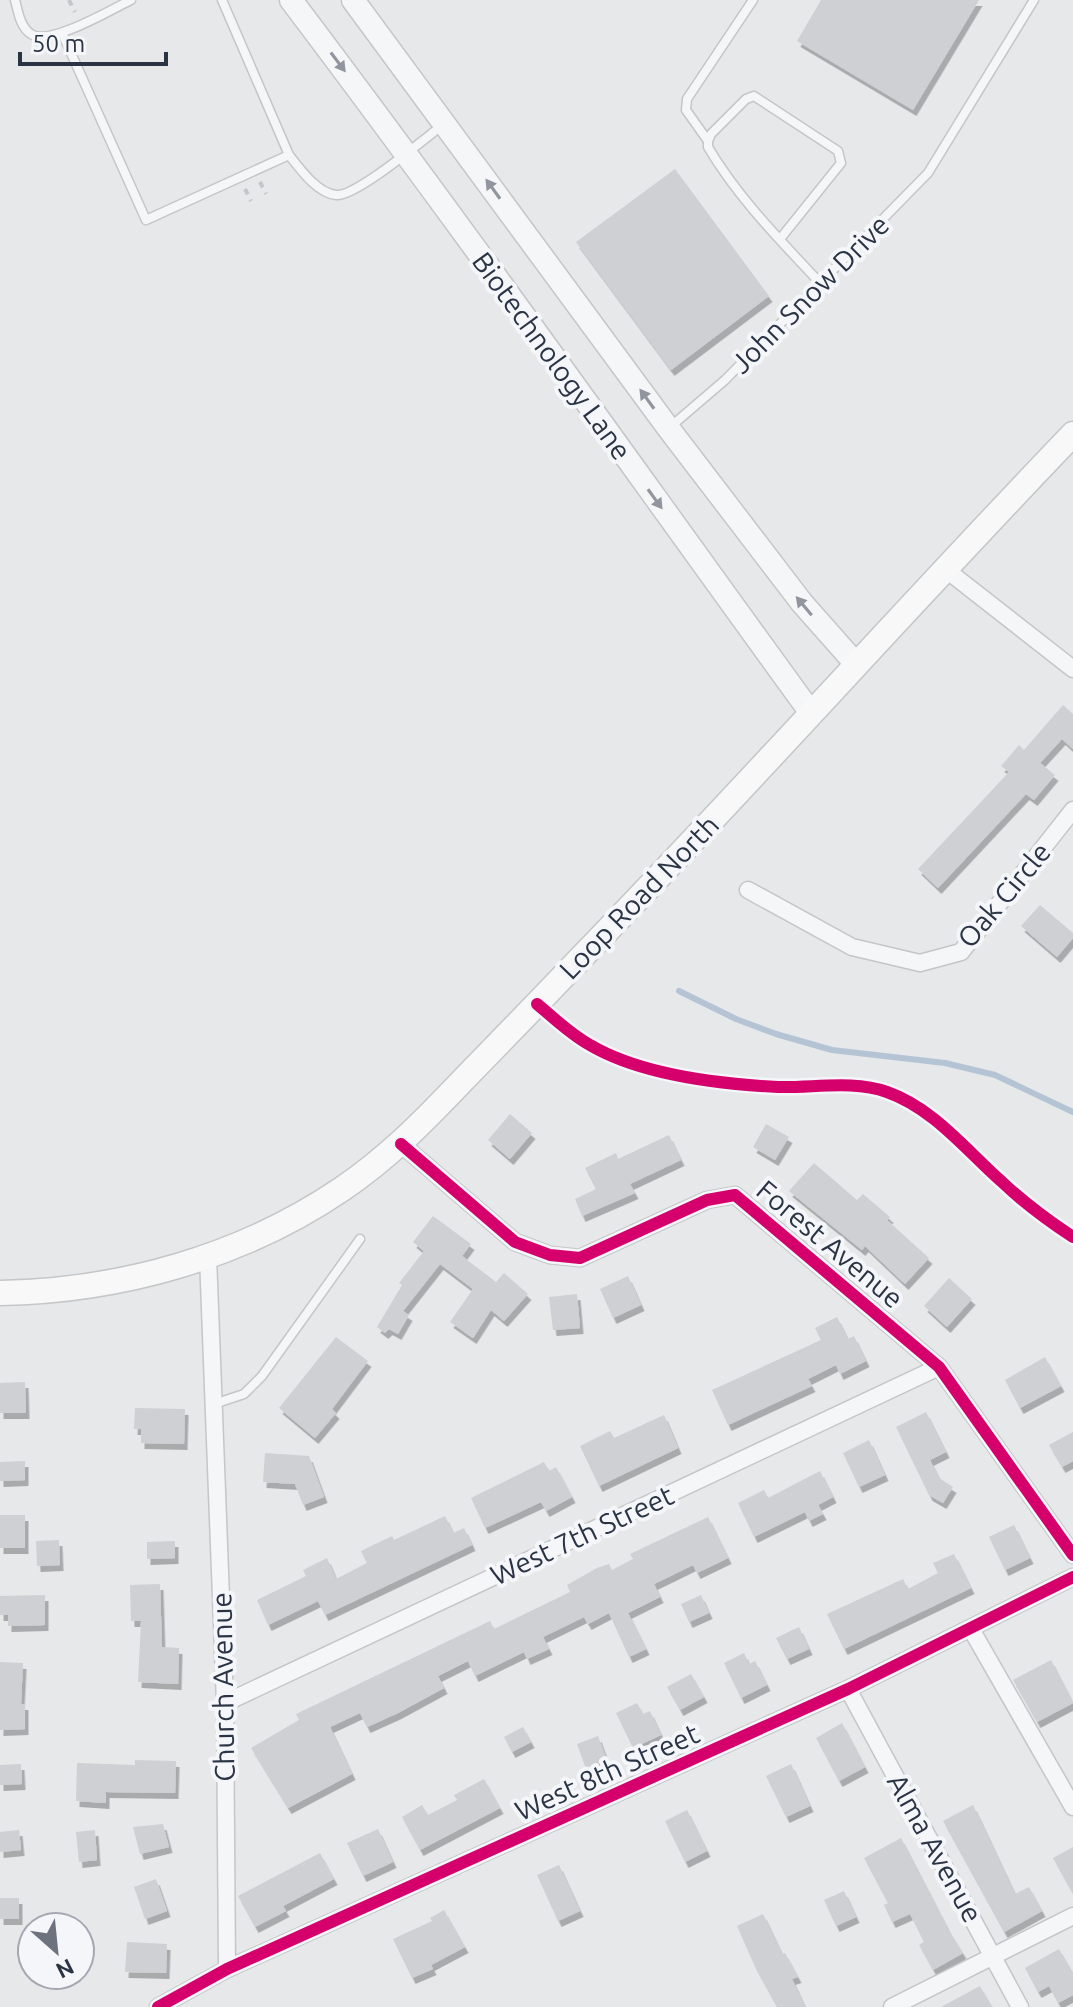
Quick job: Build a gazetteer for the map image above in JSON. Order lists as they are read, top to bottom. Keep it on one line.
{"streets":{"main road":["Loop Road North"],"street":["Biotechnology Lane","Oak Circle","Forest Avenue","West 7th Street","Church Avenue","West 8th Street","Alma Avenue"],"lane":["John Snow Drive"]},"crossings":[["John Snow Drive","Biotechnology Lane"],["Biotechnology Lane","Loop Road North"],["Loop Road North","Forest Avenue"],["Loop Road North","Church Avenue"],["Forest Avenue","West 7th Street"],["West 7th Street","Church Avenue"],["Church Avenue","West 8th Street"],["West 8th Street","Alma Avenue"]],"scale_bar":"50 m","north":"bottom right"}
